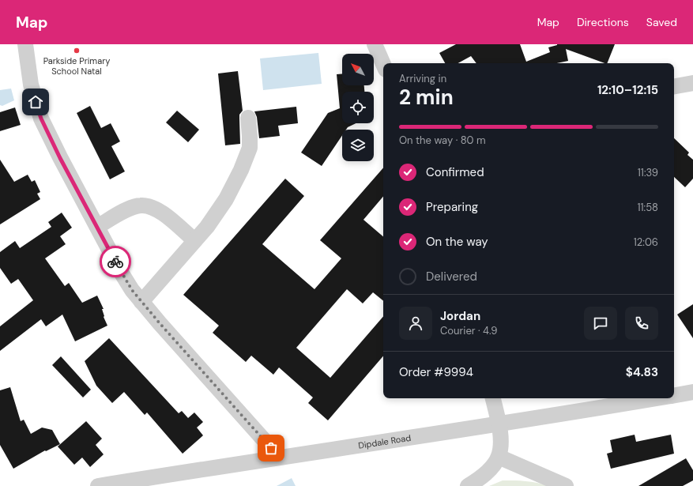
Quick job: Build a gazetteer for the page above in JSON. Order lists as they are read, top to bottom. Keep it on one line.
{"streets":{"street":["Dipdale Road"]},"places":["Parkside Primary School Natal"],"north":"top left","page":{"header":"Map","nav":["Map","Directions","Saved"],"heading":["2 min","Arriving in","12:10–12:15"],"panel":["Jordan","Courier · 4.9","Order #9994","$4.83"],"bar":"On the way · 80 m","list":[["Confirmed","11:39"],["Preparing","11:58"],["On the way","12:06"],"Delivered"]}}
